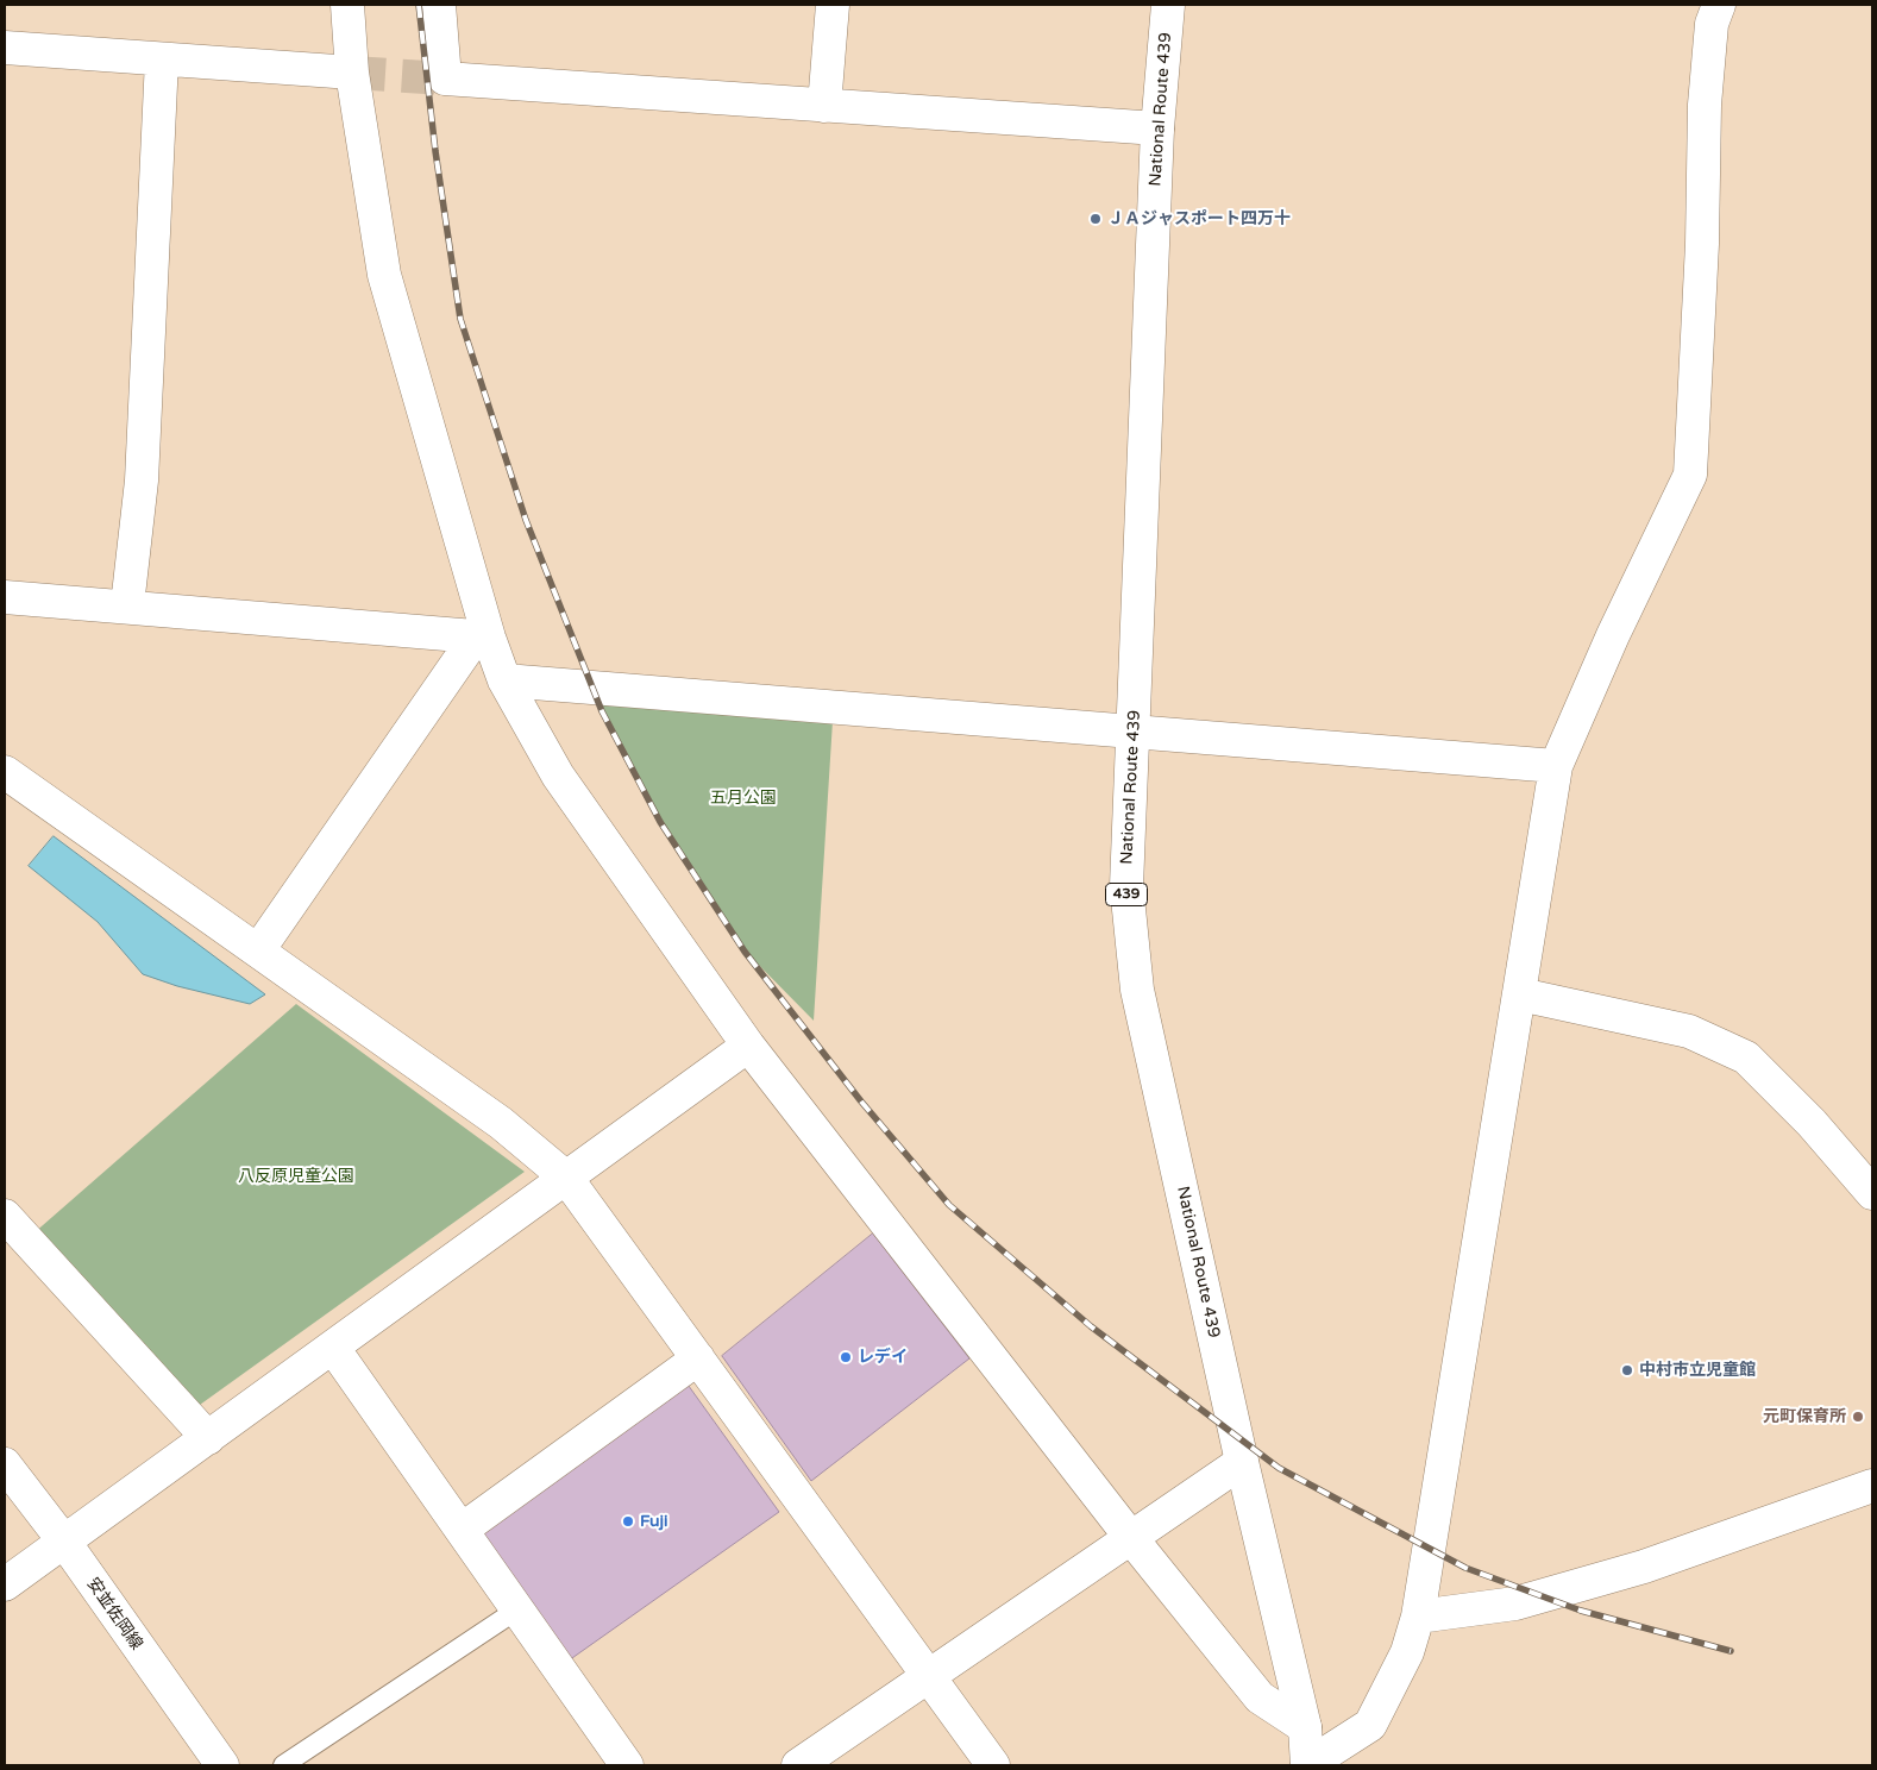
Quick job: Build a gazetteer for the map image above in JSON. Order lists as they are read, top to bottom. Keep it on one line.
{"streets":{"main road":["National Route 439","439","安並佐岡線"]},"parks":["五月公園","八反原児童公園"],"places":["ＪＡジャスポート四万十","レデイ","中村市立児童館","元町保育所","Fuji"]}
